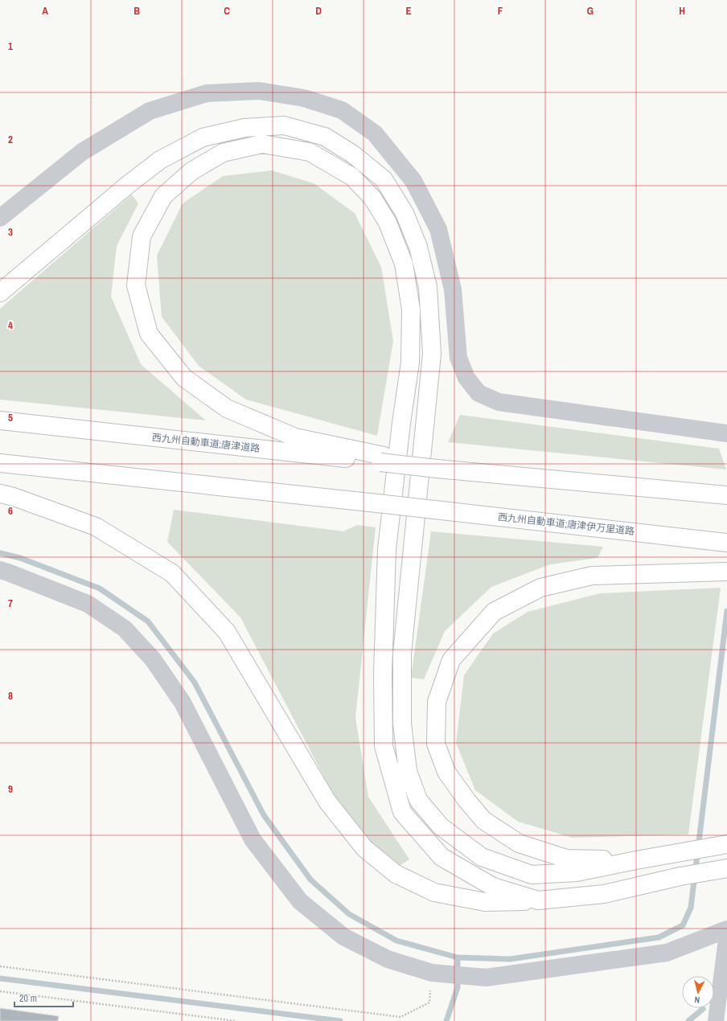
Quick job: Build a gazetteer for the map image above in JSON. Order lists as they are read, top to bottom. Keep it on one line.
{"streets":{"highway":["西九州自動車道;唐津道路","西九州自動車道;唐津伊万里道路"]},"scale_bar":"20 m","north":"bottom","grid":{"columns":["A","B","C","D","E","F","G","H"],"rows":["1","2","3","4","5","6","7","8","9"]}}
